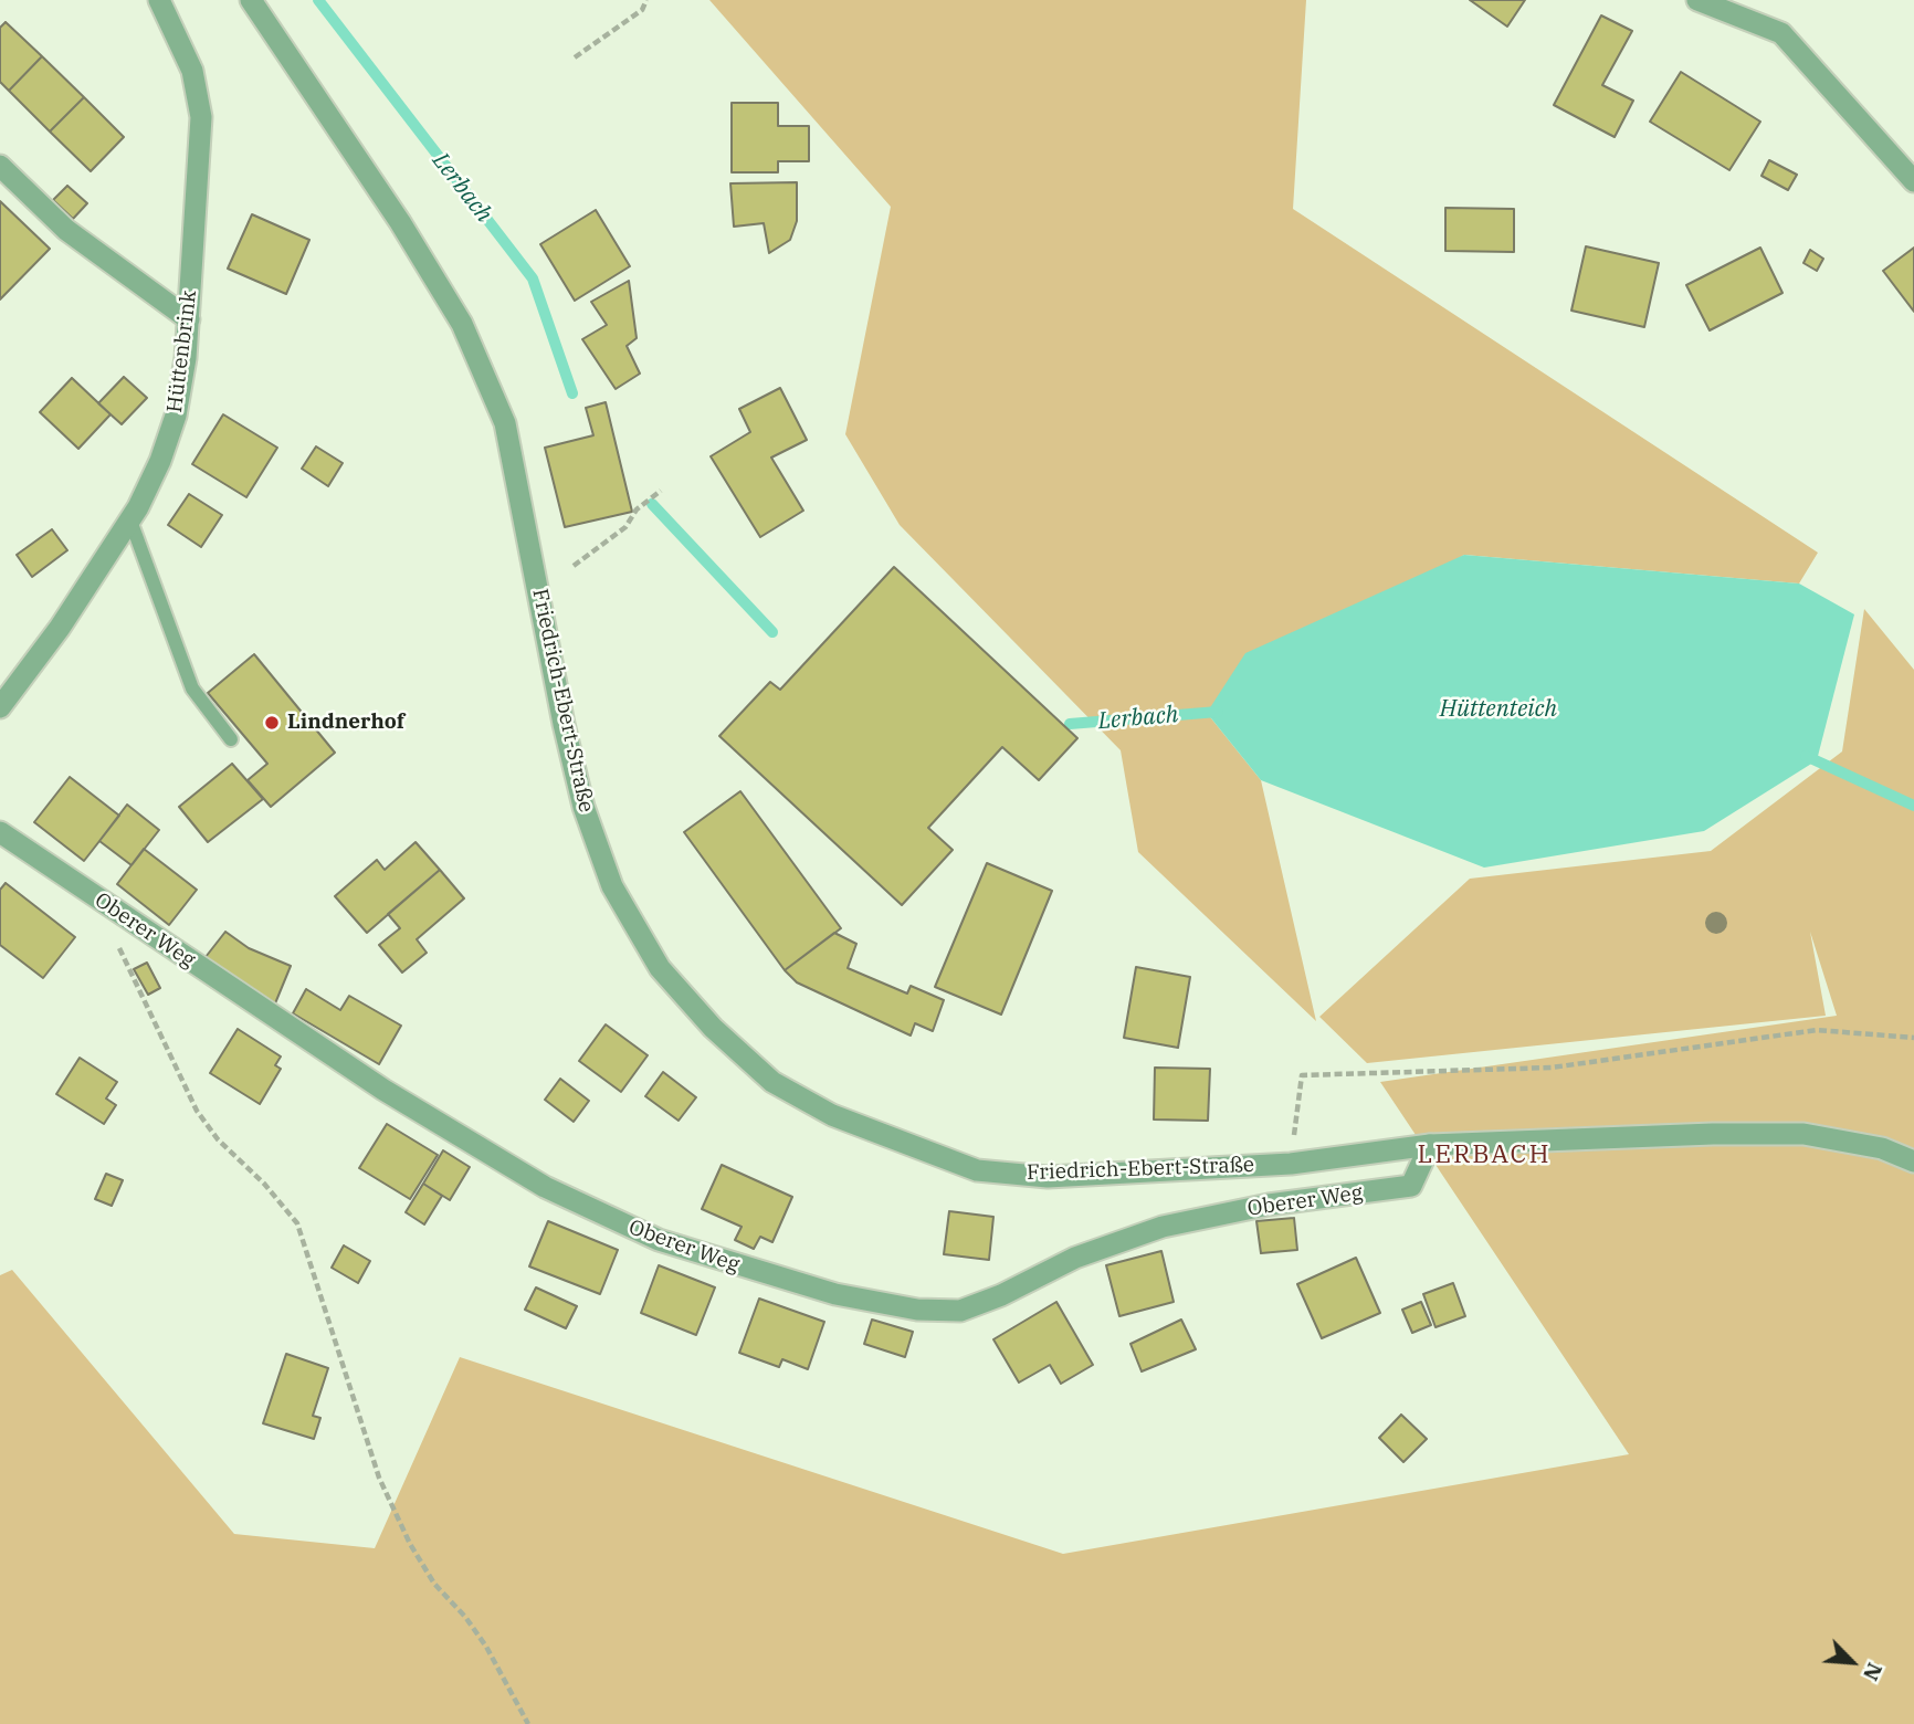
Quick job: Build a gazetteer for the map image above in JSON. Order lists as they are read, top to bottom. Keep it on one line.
{"streets":{"street":["Hüttenbrink","Friedrich-Ebert-Straße","Oberer Weg"]},"crossings":[["Friedrich-Ebert-Straße","Oberer Weg"]],"districts":["LERBACH"],"water":["Lerbach","Hüttenteich"],"places":["Lindnerhof"],"north":"bottom right"}
